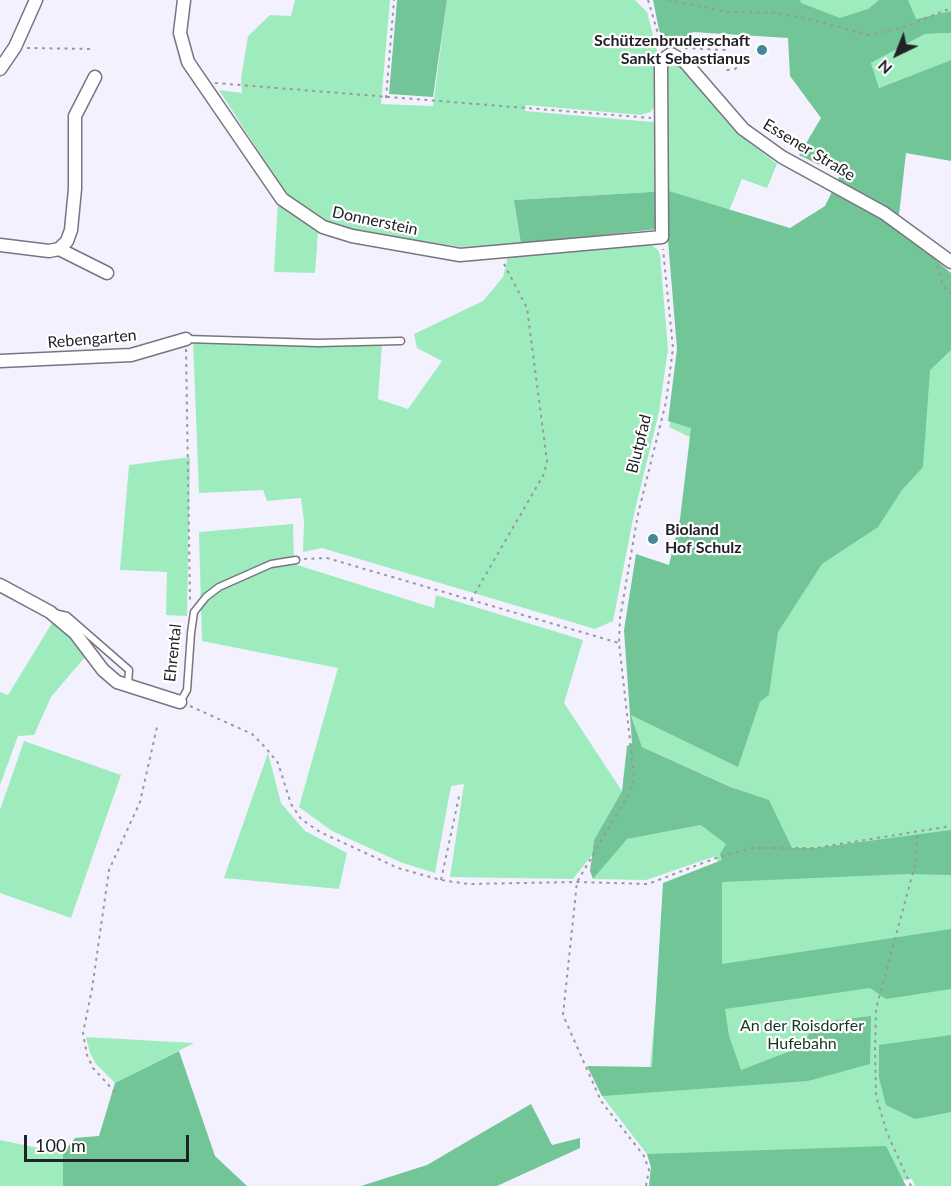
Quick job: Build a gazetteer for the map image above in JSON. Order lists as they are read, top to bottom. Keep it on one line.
{"streets":{"street":["Essener Straße","Donnerstein","Rebengarten","Ehrental"],"path":["Blutpfad"]},"crossings":[["Donnerstein","Blutpfad"]],"parks":["An der Roisdorfer Hufebahn"],"places":["Schützenbruderschaft Sankt Sebastianus","Bioland Hof Schulz"],"scale_bar":"100 m","north":"bottom left"}
